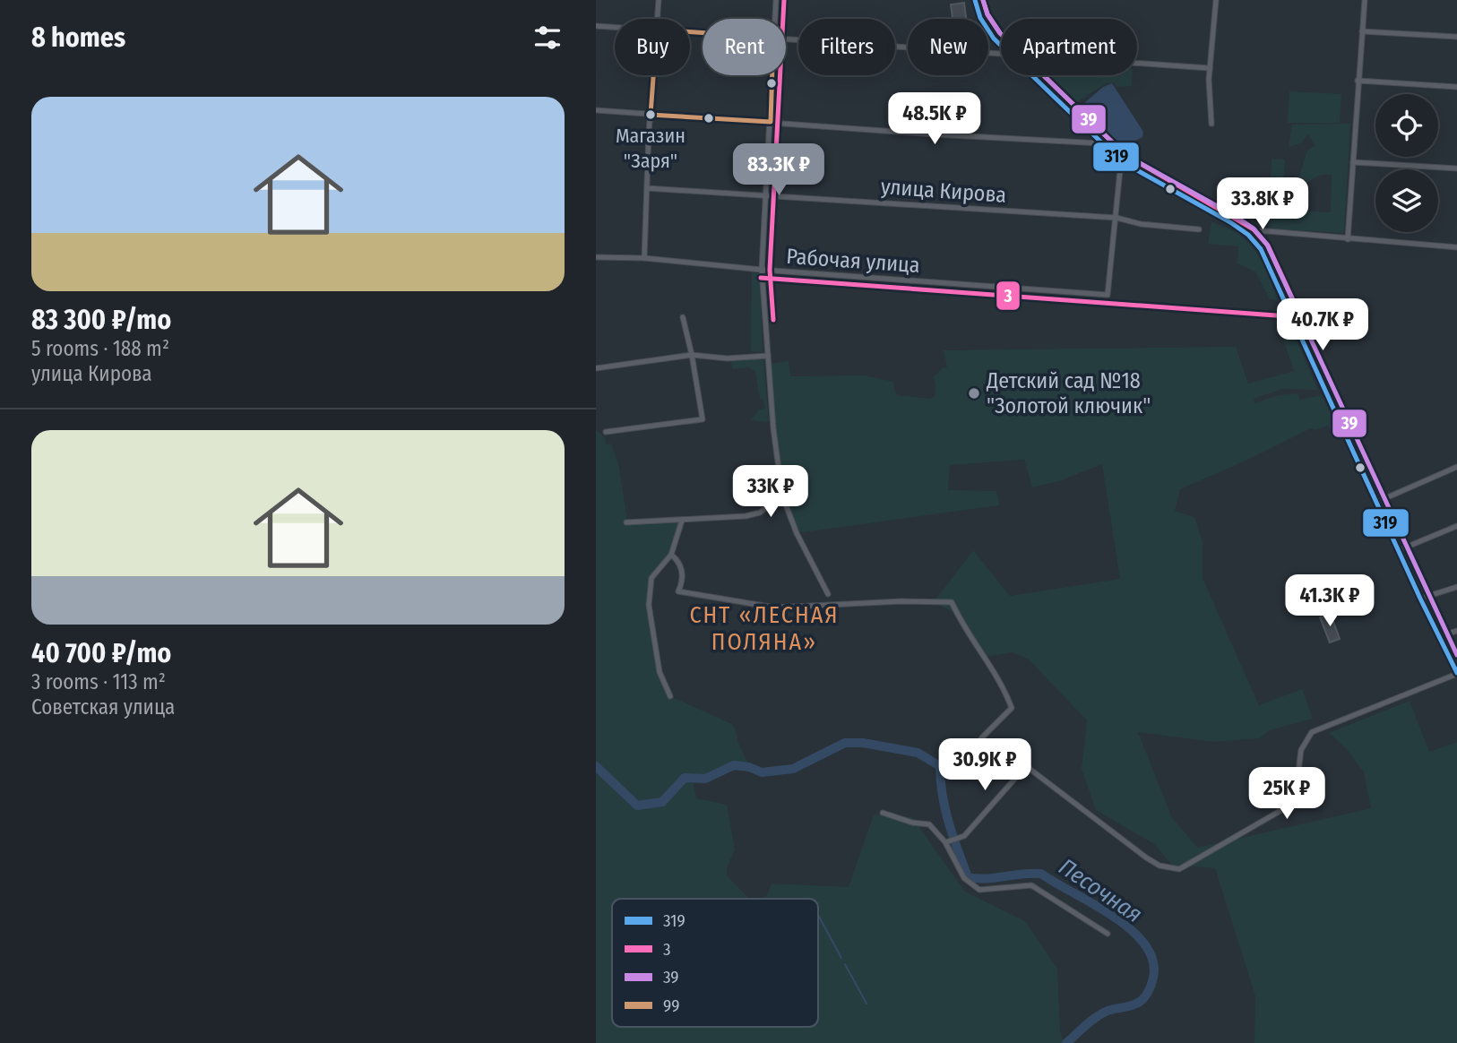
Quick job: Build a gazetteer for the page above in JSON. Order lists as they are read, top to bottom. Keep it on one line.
{"streets":{"street":["улица Кирова","Рабочая улица"]},"crossings":[["улица Кирова","Рабочая улица"]],"districts":["СНТ «ЛЕСНАЯ ПОЛЯНА»"],"water":["Песочная"],"places":["Магазин \"Заря\"","Детский сад №18 \"Золотой ключик\""],"lines":["transit line 319","transit line 3","transit line 39","transit line 99"],"legend":["319","3","39","99"],"page":{"heading":"8 homes","chip":["Buy","Rent","Filters","New","Apartment"],"list":[{"name":"83 300 ₽/mo","note":"5 rooms · 188 m² · улица Кирова"},{"name":"40 700 ₽/mo","note":"3 rooms · 113 m² · Советская улица"}],"price":["48.5K ₽","83.3K ₽","33.8K ₽","40.7K ₽","33K ₽","41.3K ₽","30.9K ₽","25K ₽"]}}
